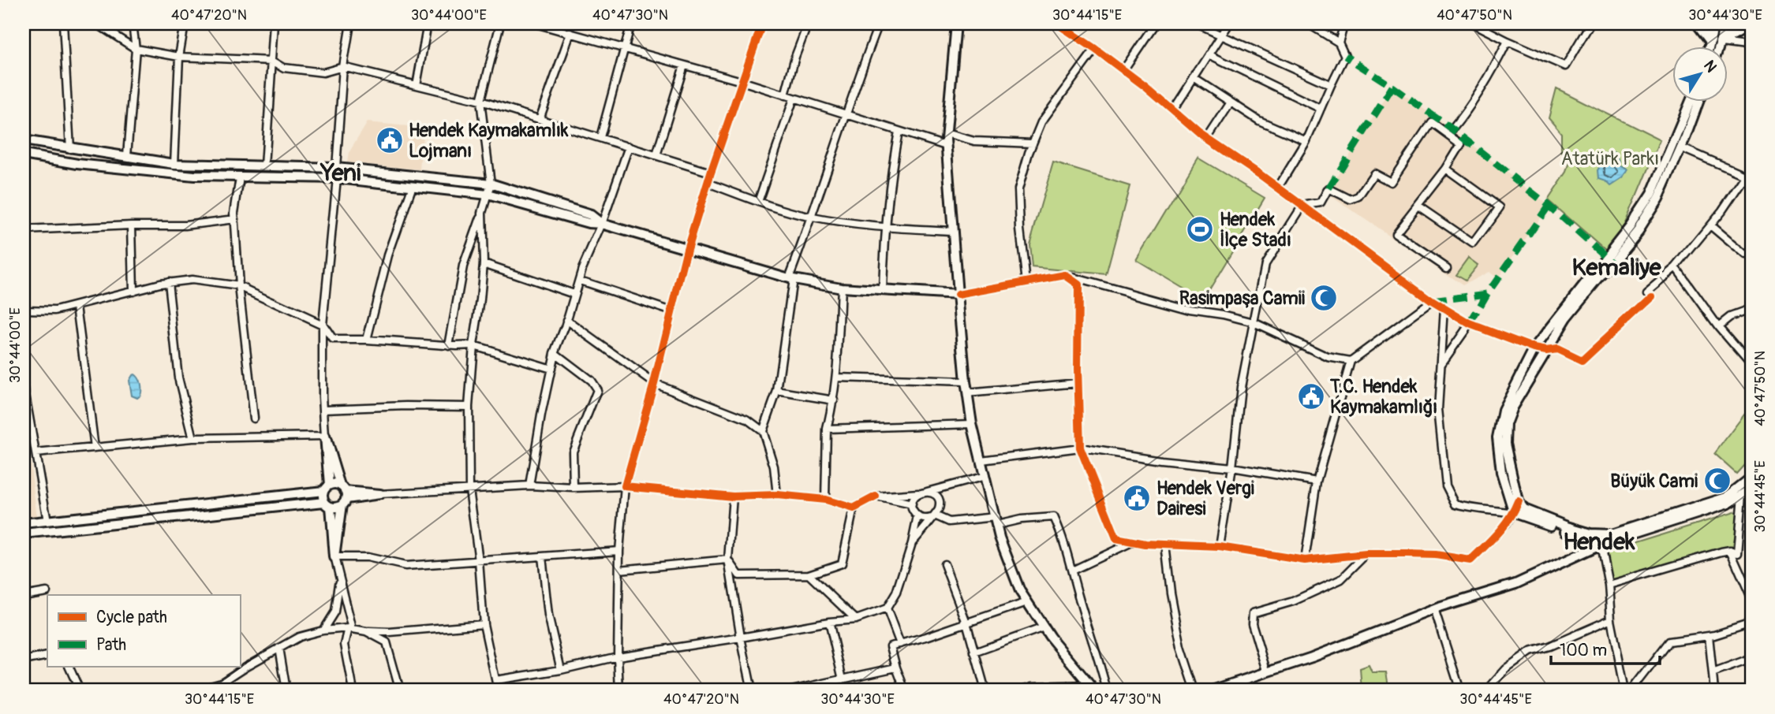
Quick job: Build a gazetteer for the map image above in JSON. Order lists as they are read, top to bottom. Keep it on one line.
{"districts":["Yeni","Kemaliye","Hendek"],"parks":["Atatürk Parkı"],"places":{"public building":["Hendek Kaymakamlık Lojmanı","T.C. Hendek Kaymakamlığı","Hendek Vergi Dairesi"],"sports":["Hendek İlçe Stadı"],"mosque":["Rasimpaşa Camii","Büyük Cami"]},"legend":["Cycle path","Path"],"scale_bar":"100 m","north":"top right","coordinates":["40°47'20\"N","30°44'00\"E","40°47'30\"N","30°44'15\"E","40°47'50\"N","30°44'30\"E","30°44'45\"E"]}
